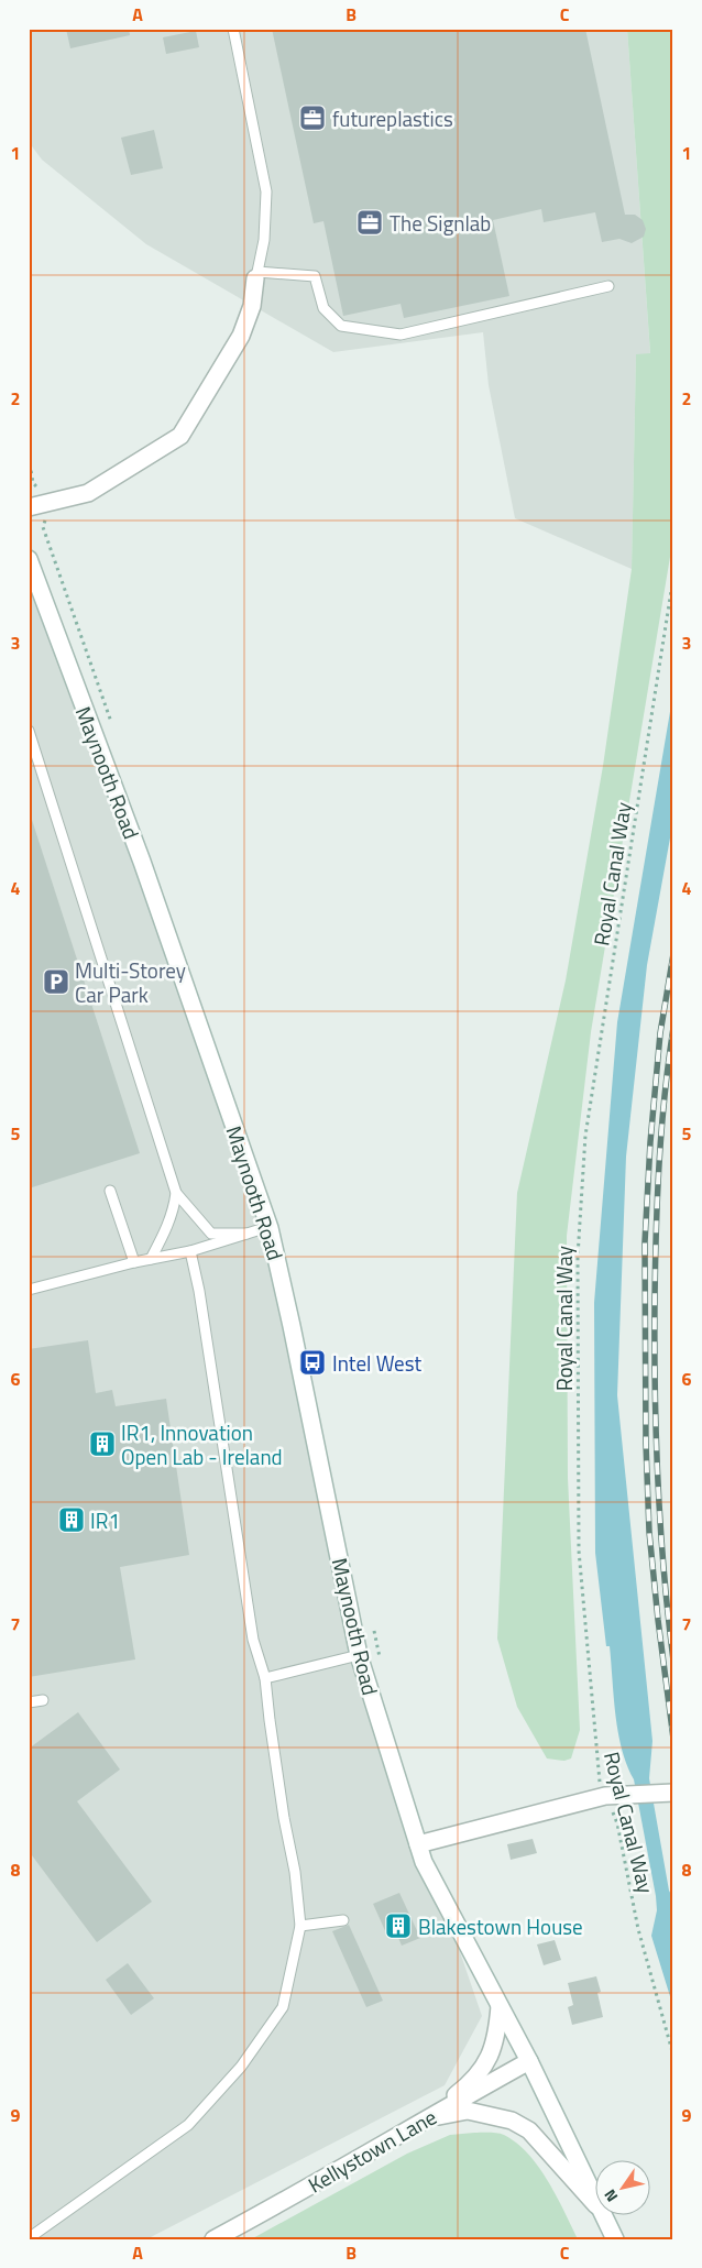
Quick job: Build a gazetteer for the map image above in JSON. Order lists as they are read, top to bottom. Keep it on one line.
{"streets":{"main road":["Maynooth Road","Kellystown Lane"],"path":["Royal Canal Way"]},"crossings":[["Maynooth Road","Kellystown Lane"]],"places":{"office":["futureplastics","The Signlab"],"parking":["Multi-Storey Car Park"],"bus stop":["Intel West"],"building":["IR1, Innovation Open Lab - Ireland","IR1","Blakestown House"]},"north":"bottom left","grid":{"columns":["A","B","C"],"rows":["1","2","3","4","5","6","7","8","9"]}}
